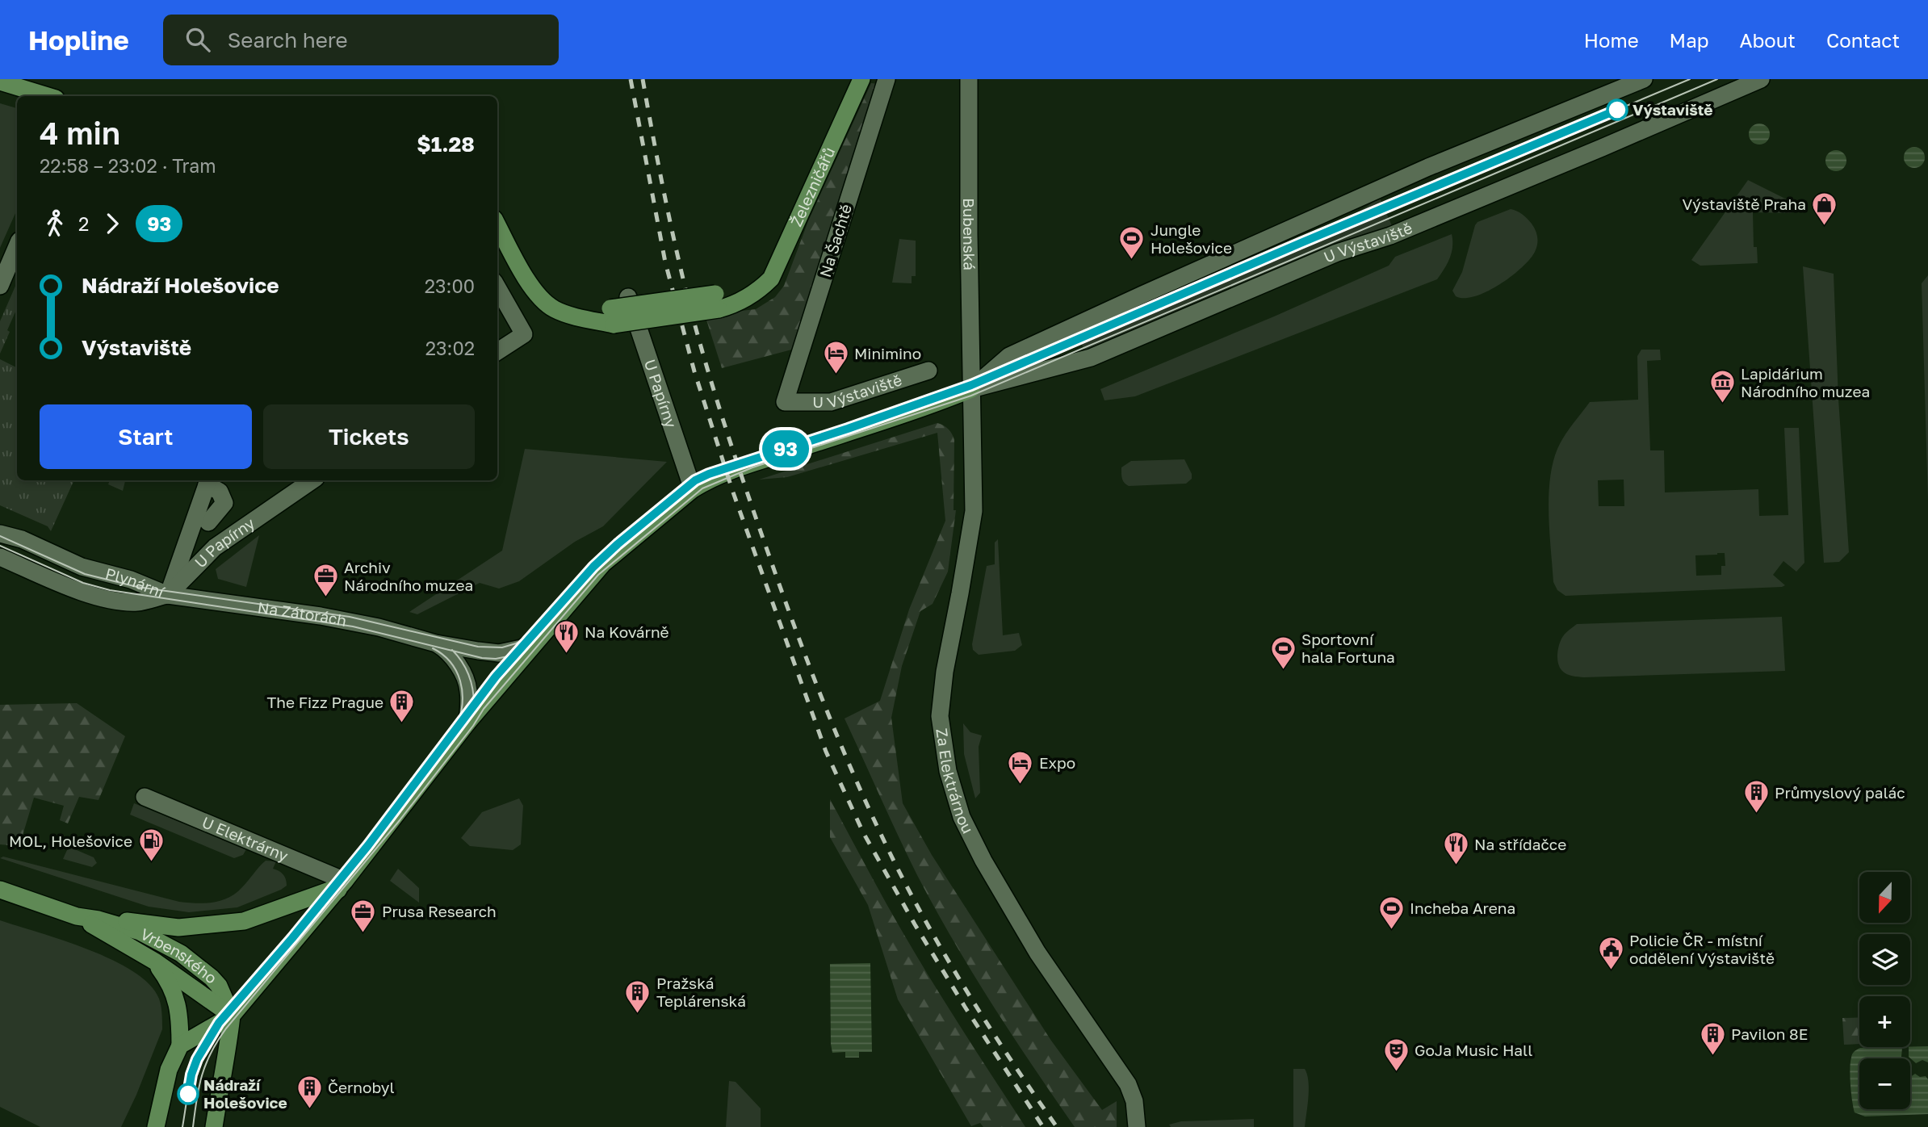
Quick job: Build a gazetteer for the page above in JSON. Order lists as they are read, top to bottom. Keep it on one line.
{"streets":{"main road":["Železničářů","U Výstaviště","Vrbenského"],"street":["Bubenská","Na Šachtě","U Papírny","Plynární","Na Zátorách","Za Elektrárnou","U Elektrárny"]},"crossings":[["Bubenská","U Výstaviště"],["Bubenská","Za Elektrárnou"],["Na Šachtě","U Výstaviště"],["U Výstaviště","U Papírny"],["U Výstaviště","Na Zátorách"],["U Výstaviště","Za Elektrárnou"],["U Výstaviště","U Elektrárny"],["U Výstaviště","Vrbenského"],["U Papírny","Plynární"],["U Papírny","Na Zátorách"],["Plynární","Na Zátorách"],["U Elektrárny","Vrbenského"]],"places":{"other":["Výstaviště","Nádraží Holešovice"],"shop":["Výstaviště Praha"],"sports":["Jungle Holešovice","Sportovní hala Fortuna","Incheba Arena"],"hotel":["Minimino","Expo"],"museum":["Lapidárium Národního muzea"],"office":["Archiv Národního muzea","Prusa Research"],"restaurant":["Na Kovárně","Na střídačce"],"building":["The Fizz Prague","Průmyslový palác","Pražská Teplárenská","Pavilon 8E","Černobyl"],"fuel station":["MOL, Holešovice"],"public building":["Policie ČR - místní oddělení Výstaviště"],"theatre":["GoJa Music Hall"]},"lines":["tram line 93"],"north":"bottom","page":{"header":"Hopline","search":"Search here","nav":["Home","Map","About","Contact"],"on_map":"93","heading":["4 min","22:58 – 23:02 · Tram","$1.28"],"legs":["2","93"],"list":[{"name":"Nádraží Holešovice","value":"23:00"},{"name":"Výstaviště","value":"23:02"}],"buttons":["Start","Tickets"],"map_buttons":["+","−"]}}
